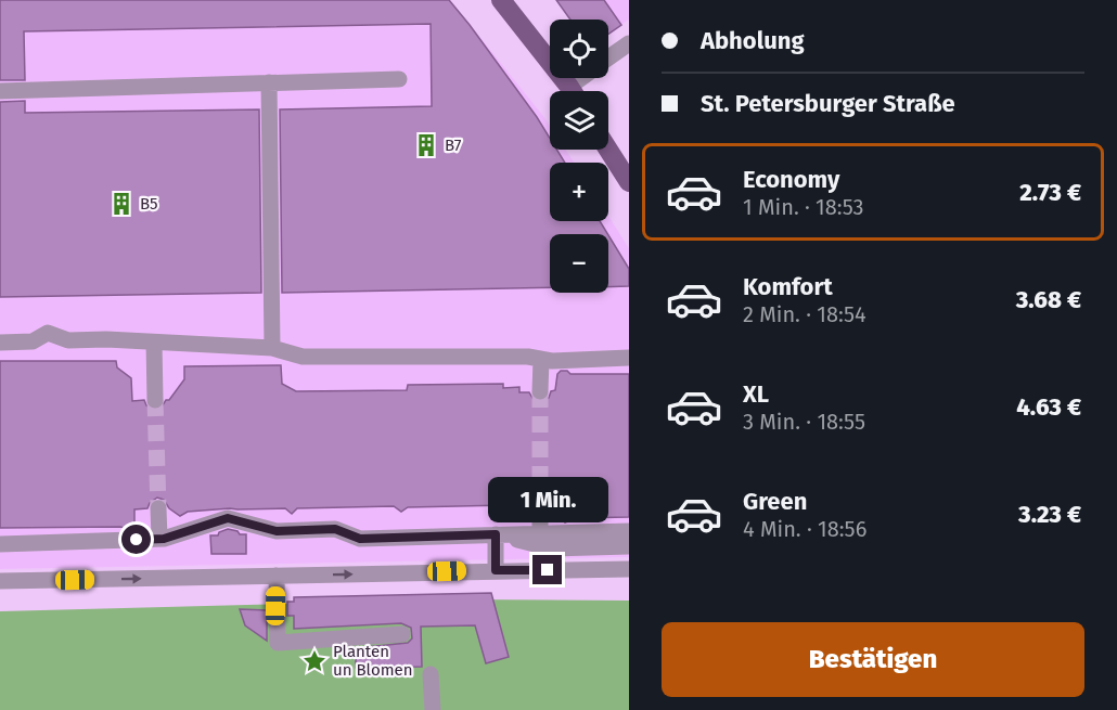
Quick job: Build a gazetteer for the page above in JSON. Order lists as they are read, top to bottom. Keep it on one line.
{"places":{"building":["B7","B5"],"place":["Planten un Blomen"]},"page":{"banner":["Abholung","St. Petersburger Straße"],"map_buttons":["+","−"],"list":[{"name":"Economy","note":"1 Min. · 18:53","value":"2.73 €"},{"name":"Komfort","note":"2 Min. · 18:54","value":"3.68 €"},{"name":"XL","note":"3 Min. · 18:55","value":"4.63 €"},{"name":"Green","note":"4 Min. · 18:56","value":"3.23 €"}],"bubble":"1 Min.","buttons":"Bestätigen"}}
